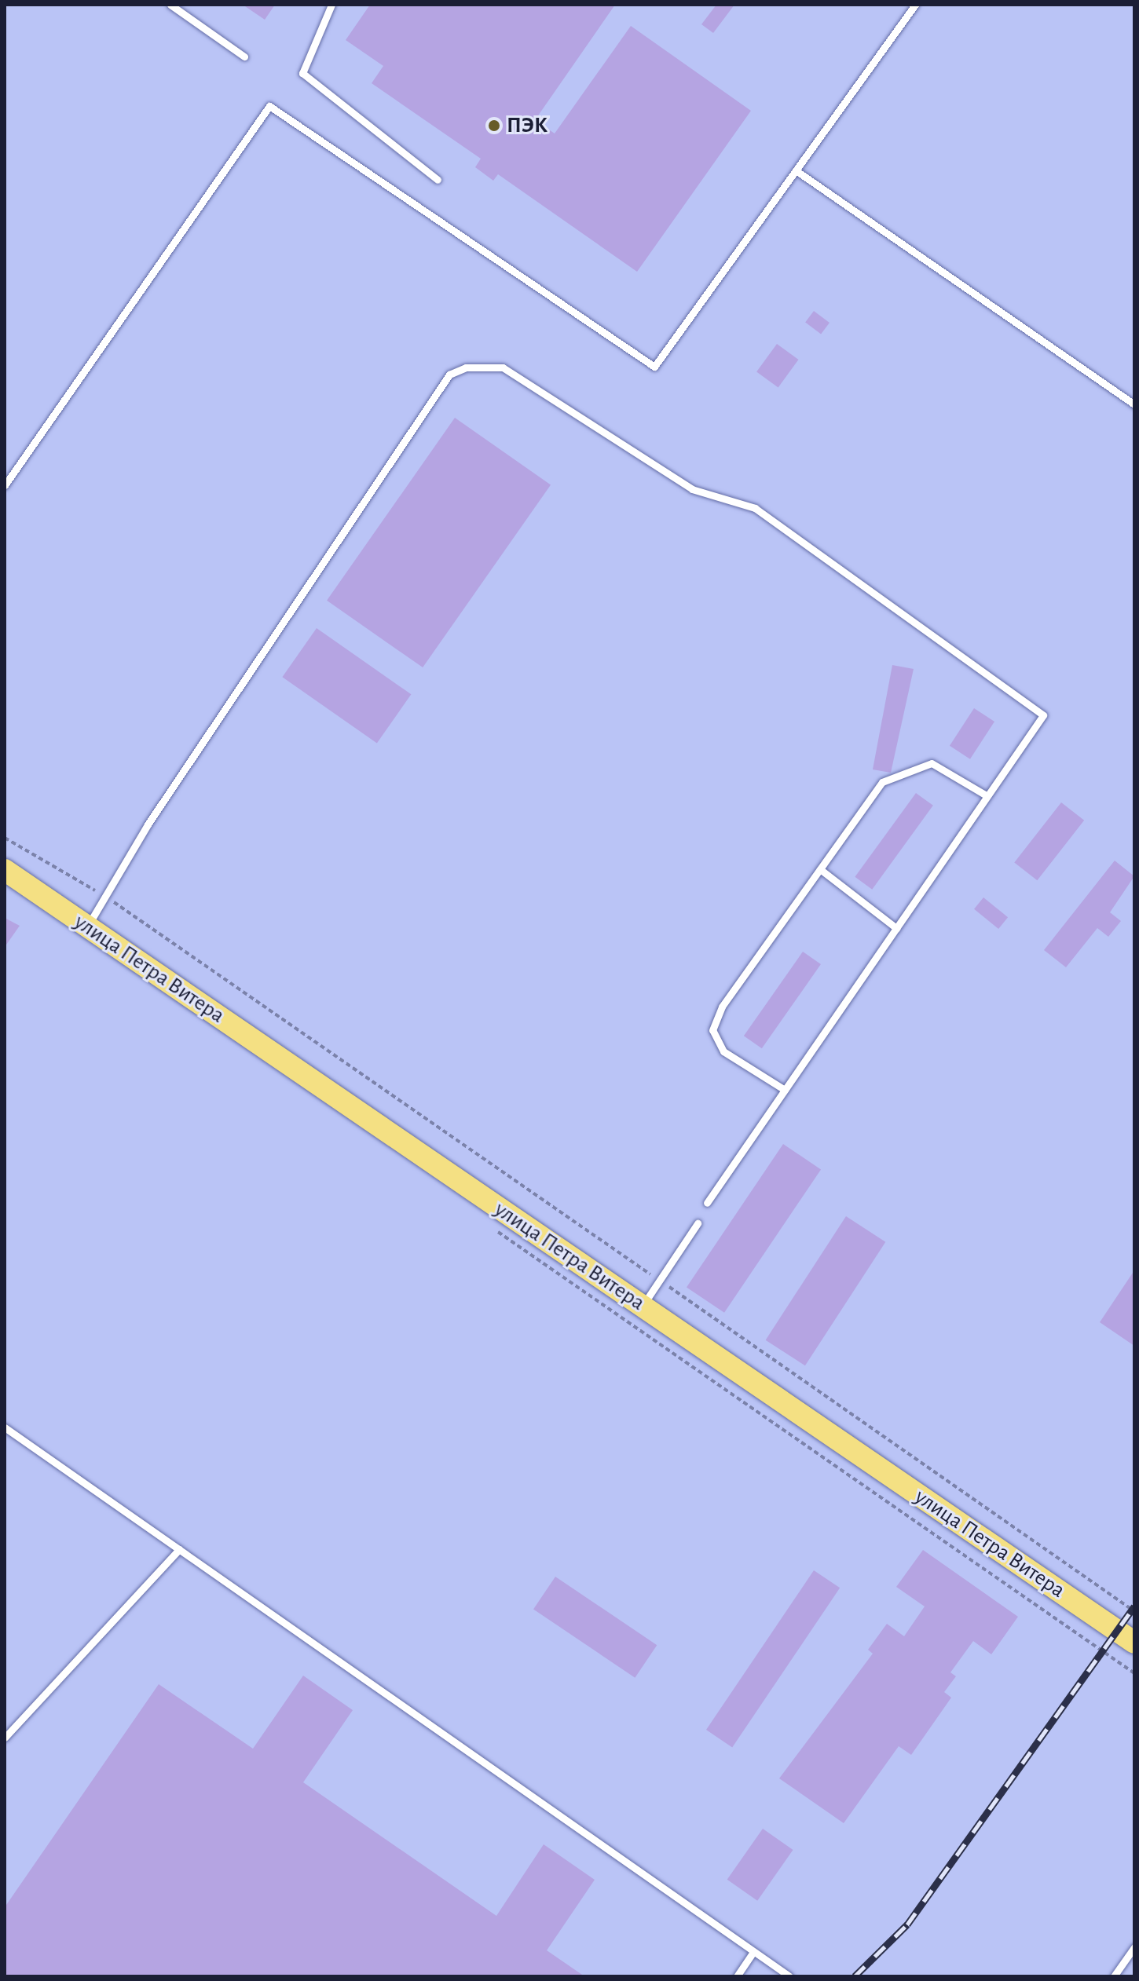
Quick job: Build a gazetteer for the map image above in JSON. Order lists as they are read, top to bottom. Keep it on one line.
{"streets":{"main road":["улица Петра Витера"]},"places":["ПЭК"]}
